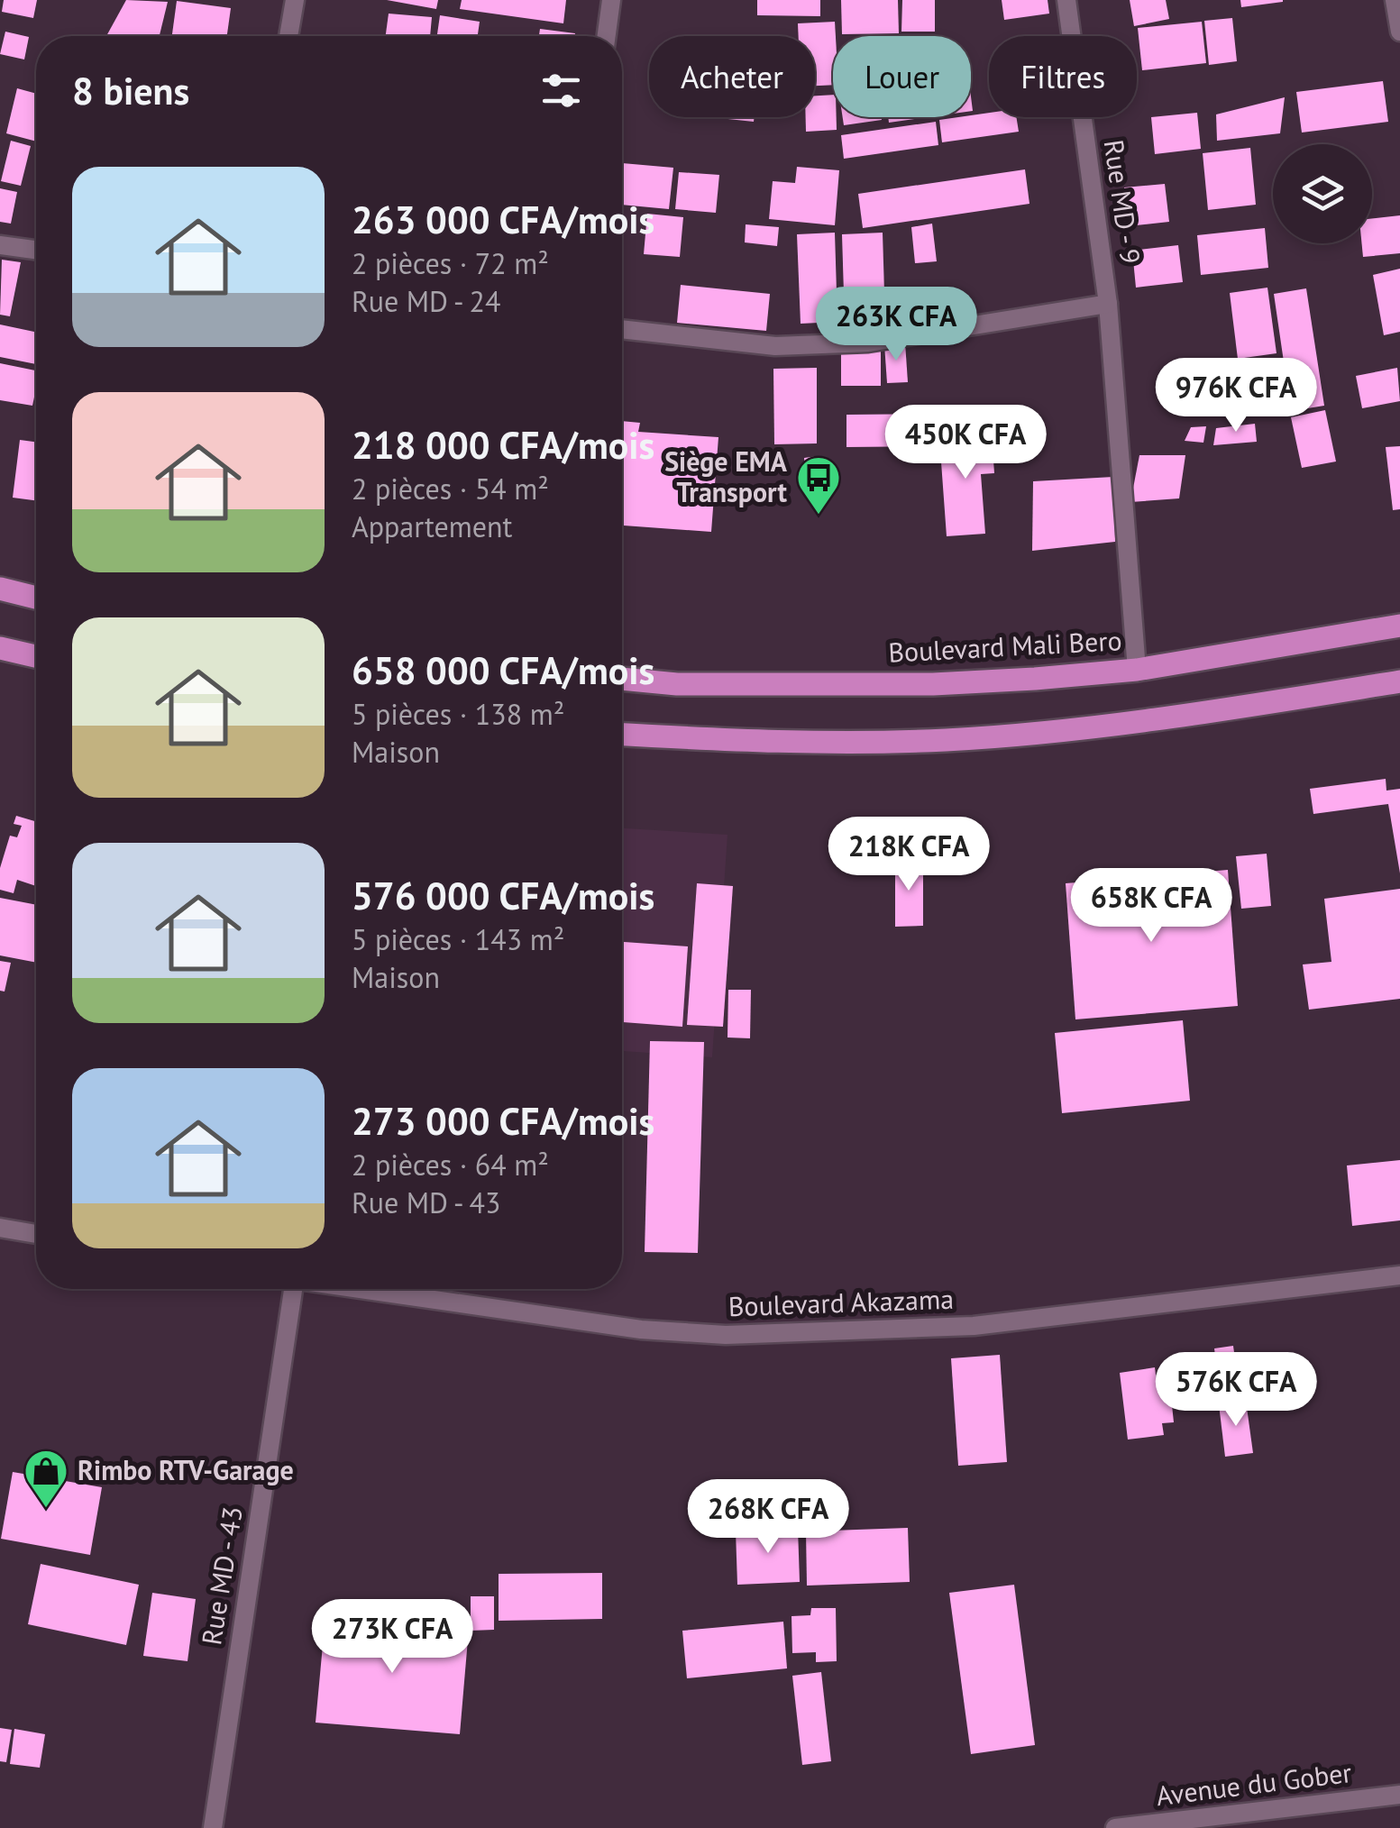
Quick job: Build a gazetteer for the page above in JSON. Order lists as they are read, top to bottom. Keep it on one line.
{"streets":{"main road":["Boulevard Mali Bero"],"street":["Rue MD - 9","Boulevard Akazama","Rue MD - 43","Avenue du Gober"]},"crossings":[["Rue MD - 9","Boulevard Mali Bero"]],"places":{"bus stop":["Siège EMA Transport"],"shop":["Rimbo RTV-Garage"]},"page":{"chip":["Acheter","Louer","Filtres"],"heading":"8 biens","list":[{"name":"263 000 CFA/mois","note":"2 pièces · 72 m² · Rue MD - 24"},{"name":"218 000 CFA/mois","note":"2 pièces · 54 m² · Appartement"},{"name":"658 000 CFA/mois","note":"5 pièces · 138 m² · Maison"},{"name":"576 000 CFA/mois","note":"5 pièces · 143 m² · Maison"},{"name":"273 000 CFA/mois","note":"2 pièces · 64 m² · Rue MD - 43"}],"price":["263K CFA","976K CFA","450K CFA","218K CFA","658K CFA","576K CFA","268K CFA","273K CFA"]}}
